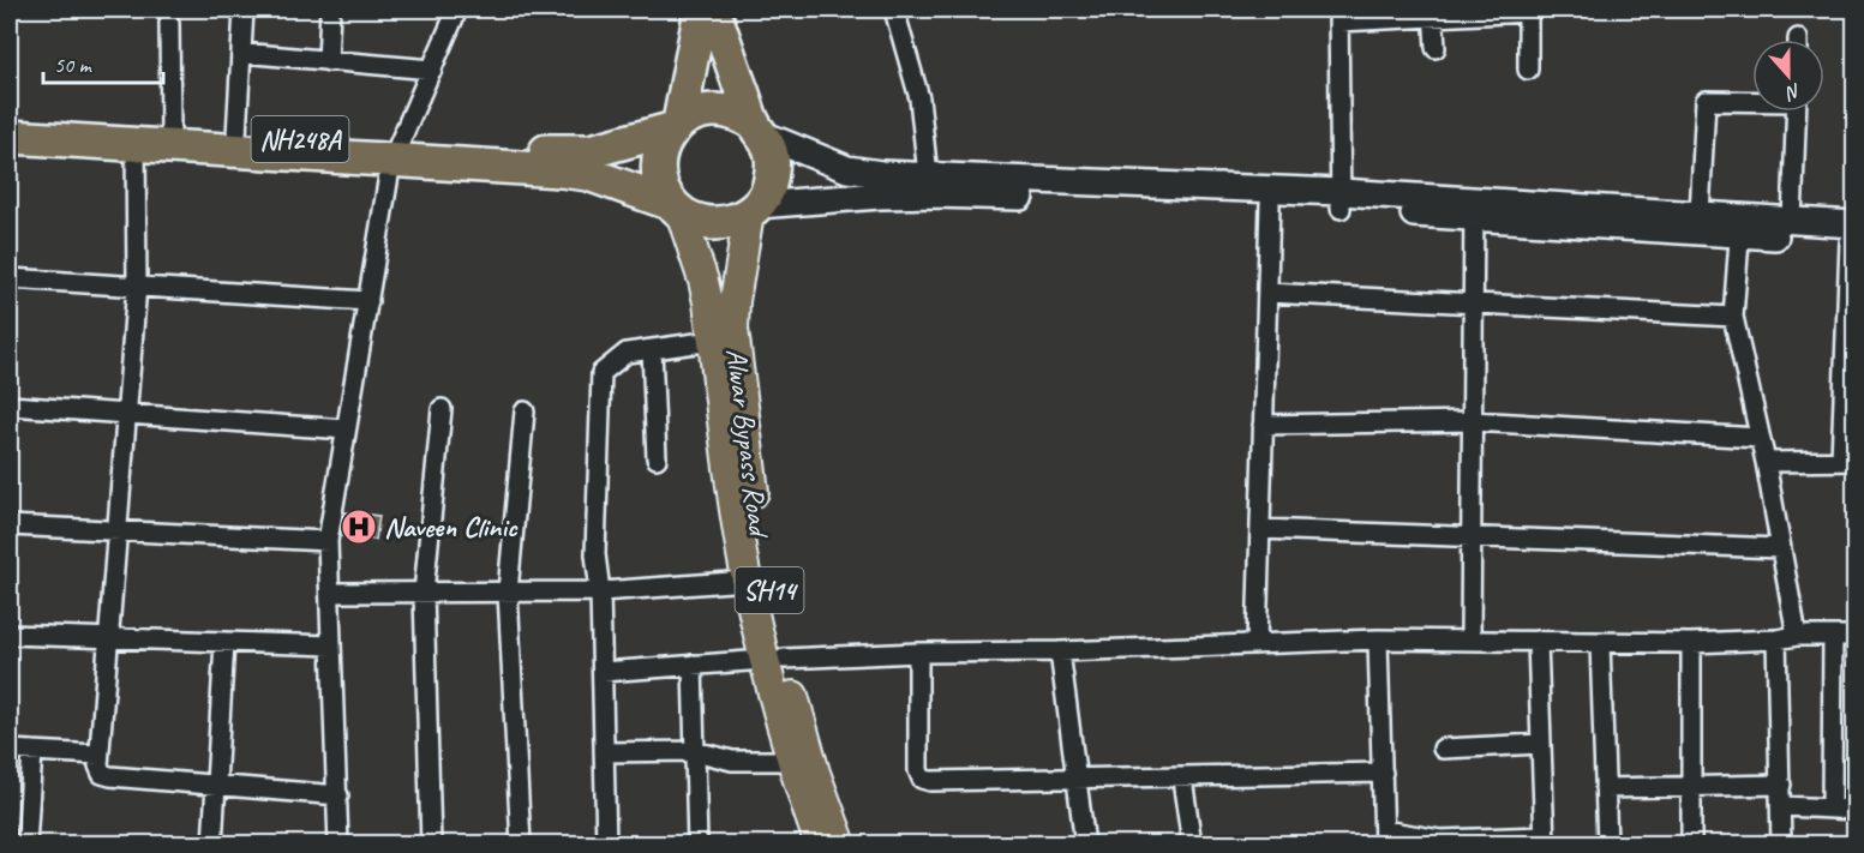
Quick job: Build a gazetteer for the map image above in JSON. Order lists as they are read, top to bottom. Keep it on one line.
{"streets":{"highway":["NH248A"],"main road":["Alwar Bypass Road","SH14"]},"crossings":[["NH248A","SH14"],["Alwar Bypass Road","SH14"]],"places":{"hospital":["Naveen Clinic"]},"scale_bar":"50 m","north":"bottom"}
